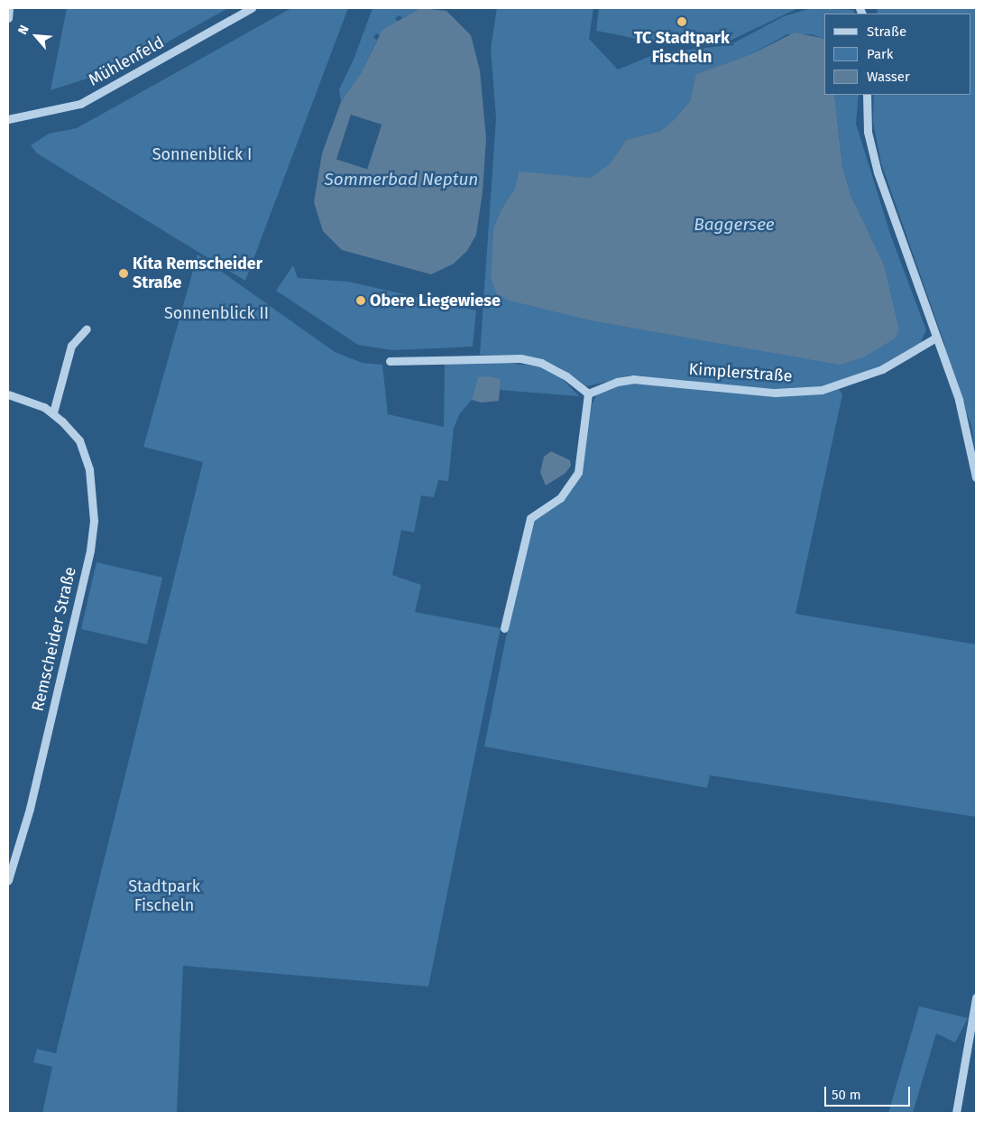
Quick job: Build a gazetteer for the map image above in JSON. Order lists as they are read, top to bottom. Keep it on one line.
{"streets":{"street":["Mühlenfeld","Kimplerstraße","Remscheider Straße"]},"water":["Sommerbad Neptun","Baggersee"],"parks":["Sonnenblick I","Sonnenblick II","Stadtpark Fischeln"],"places":["TC Stadtpark Fischeln","Kita Remscheider Straße","Obere Liegewiese"],"legend":["Straße","Park","Wasser"],"scale_bar":"50 m","north":"top left"}
